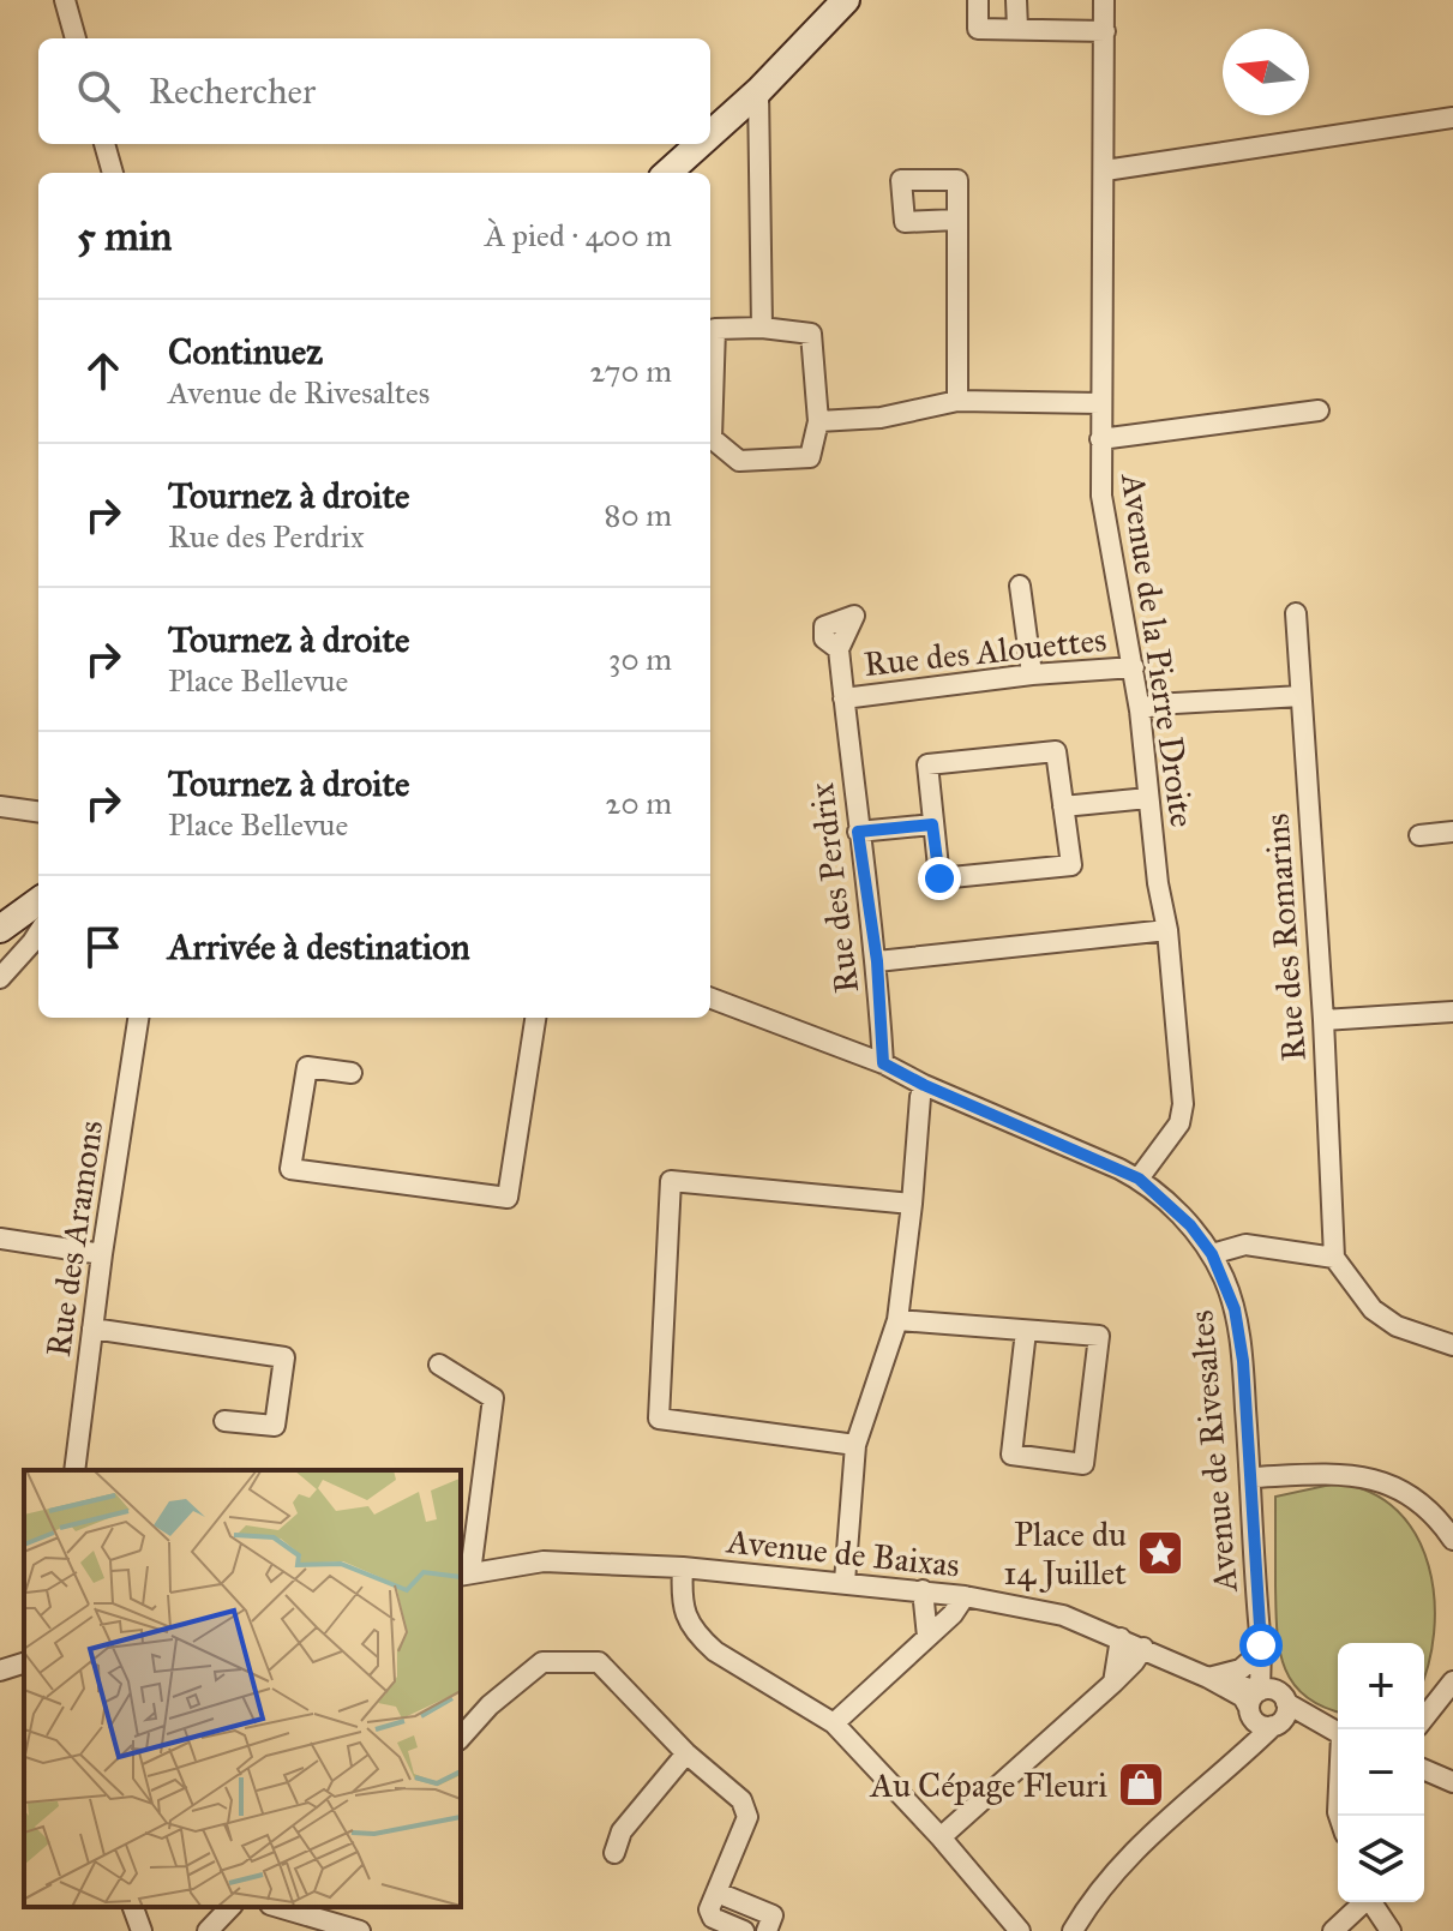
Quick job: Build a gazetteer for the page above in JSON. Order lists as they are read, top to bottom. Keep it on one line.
{"streets":{"street":["Avenue de la Pierre Droite","Rue des Alouettes","Rue des Perdrix","Rue des Romarins","Rue des Aramons","Avenue de Rivesaltes","Avenue de Baixas"]},"crossings":[["Avenue de la Pierre Droite","Rue des Alouettes"],["Avenue de la Pierre Droite","Avenue de Rivesaltes"],["Rue des Alouettes","Rue des Perdrix"],["Rue des Perdrix","Avenue de Rivesaltes"],["Avenue de Rivesaltes","Avenue de Baixas"]],"places":{"place":["Place du 14 Juillet"],"shop":["Au Cépage Fleuri"]},"north":"left","page":{"search":"Rechercher","heading":["5 min","À pied · 400 m"],"list":[["Continuez","Avenue de Rivesaltes","270 m"],["Tournez à droite","Rue des Perdrix","80 m"],["Tournez à droite","Place Bellevue","30 m"],["Tournez à droite","Place Bellevue","20 m"],"Arrivée à destination"],"map_buttons":["+","−"]}}
